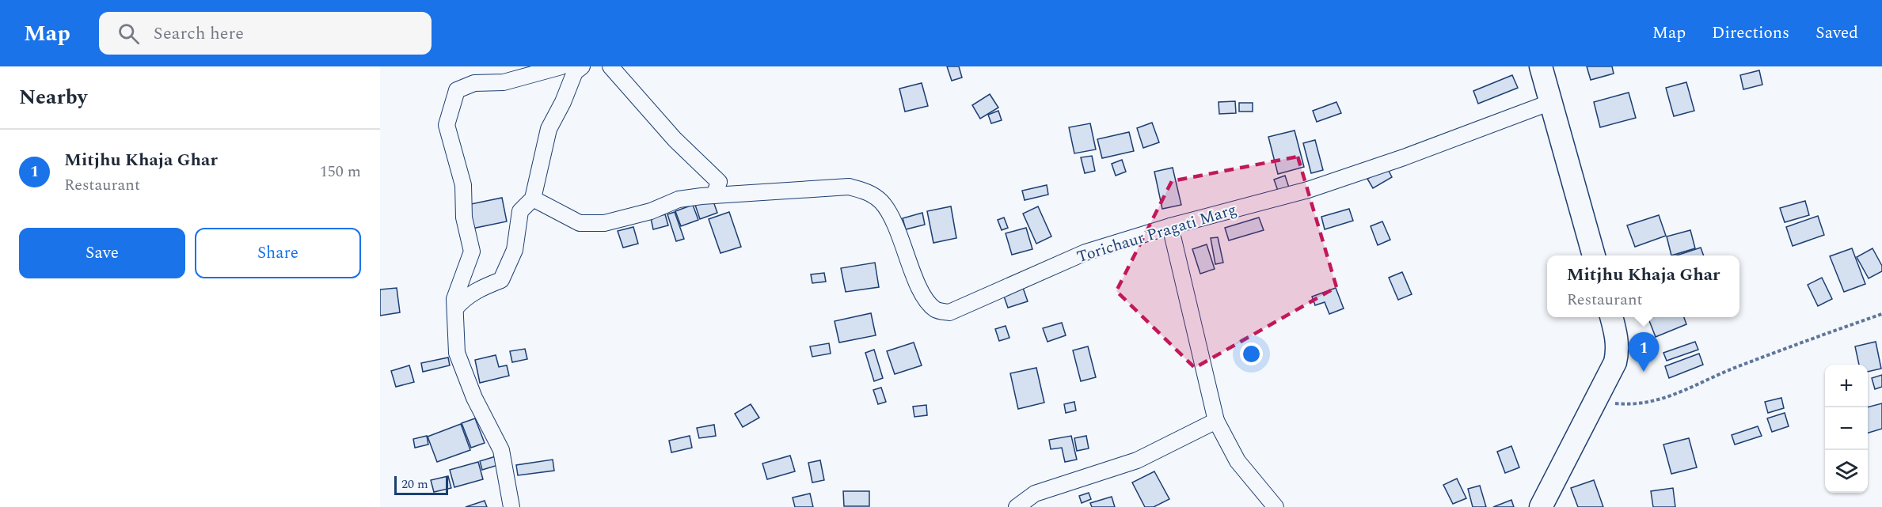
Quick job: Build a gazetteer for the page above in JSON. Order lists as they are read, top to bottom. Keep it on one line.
{"streets":{"street":["Torichaur Pragati Marg"]},"scale_bar":"20 m","page":{"header":"Map","search":"Search here","nav":["Map","Directions","Saved"],"heading":"Nearby","list":[{"mark":"1","name":"Mitjhu Khaja Ghar","note":"Restaurant","value":"150 m"}],"buttons":["Save","Share"],"popup":["Mitjhu Khaja Ghar","Restaurant"],"pins":"1","map_buttons":["+","−"],"scale":"20 m"}}
